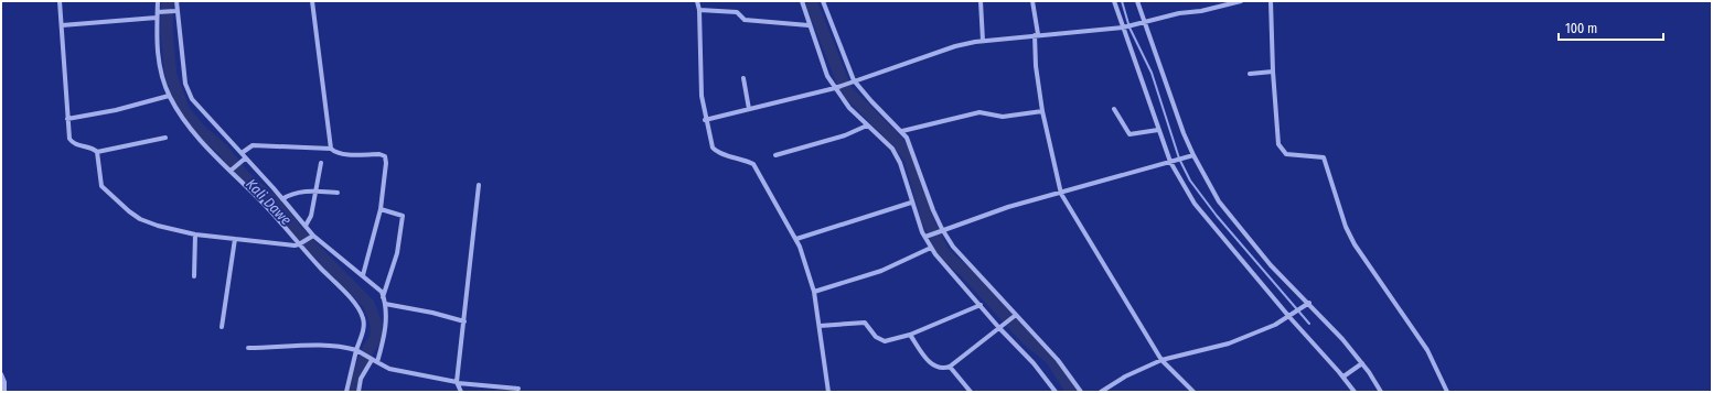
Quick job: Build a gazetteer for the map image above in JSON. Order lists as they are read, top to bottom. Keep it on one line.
{"water":["Kali Dawe"],"scale_bar":"100 m"}
